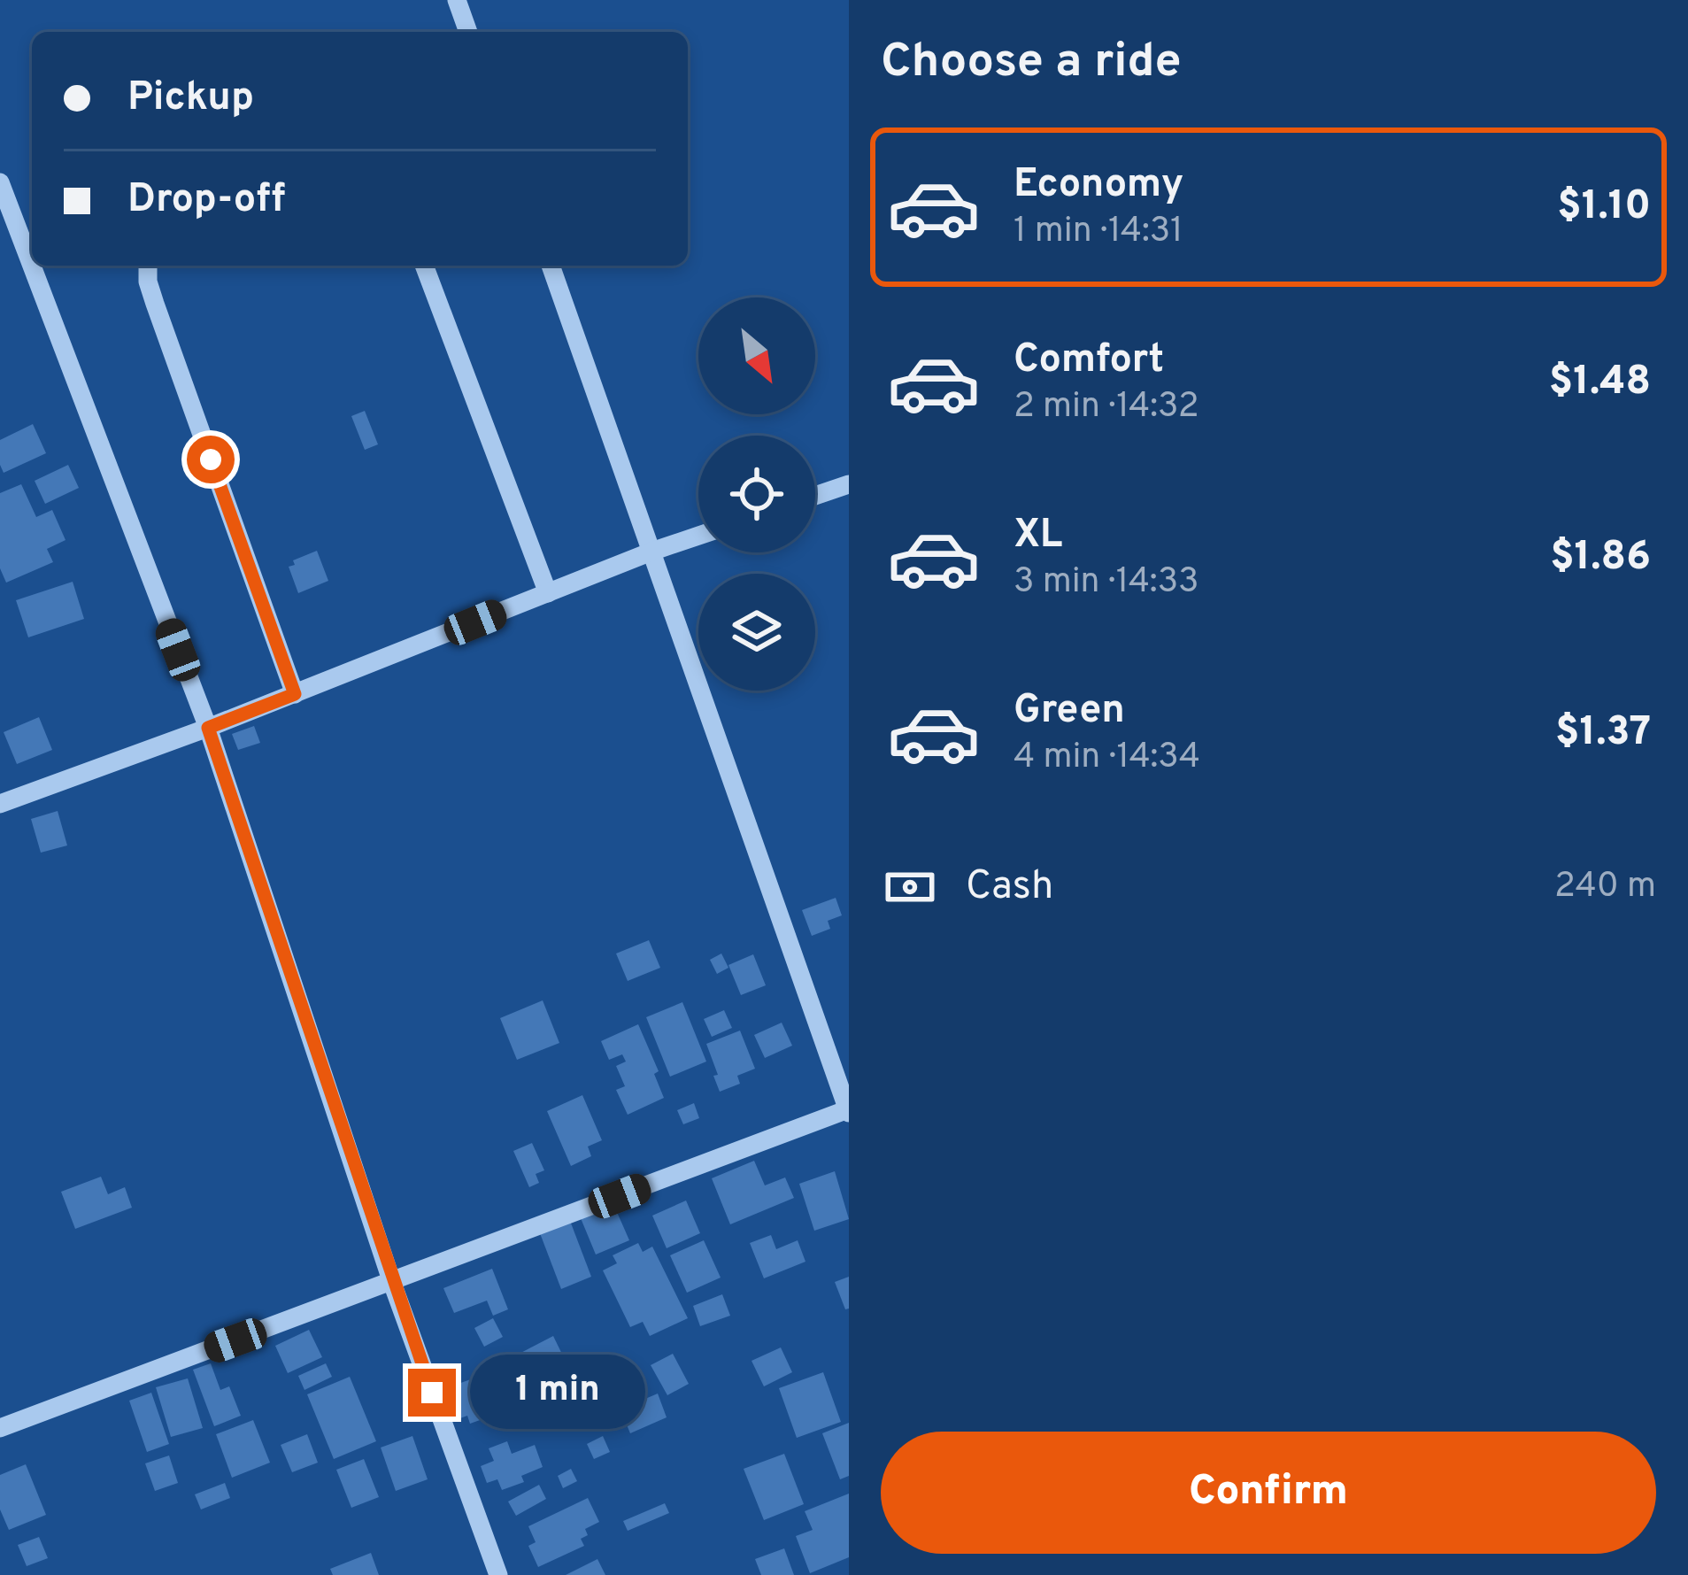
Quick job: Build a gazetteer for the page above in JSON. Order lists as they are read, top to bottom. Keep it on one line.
{"north":"bottom right","page":{"heading":"Choose a ride","banner":["Pickup","Drop-off"],"list":[{"name":"Economy","note":"1 min · 14:31","value":"$1.10"},{"name":"Comfort","note":"2 min · 14:32","value":"$1.48"},{"name":"XL","note":"3 min · 14:33","value":"$1.86"},{"name":"Green","note":"4 min · 14:34","value":"$1.37"}],"pay":["Cash","240 m"],"bubble":"1 min","buttons":"Confirm"}}
